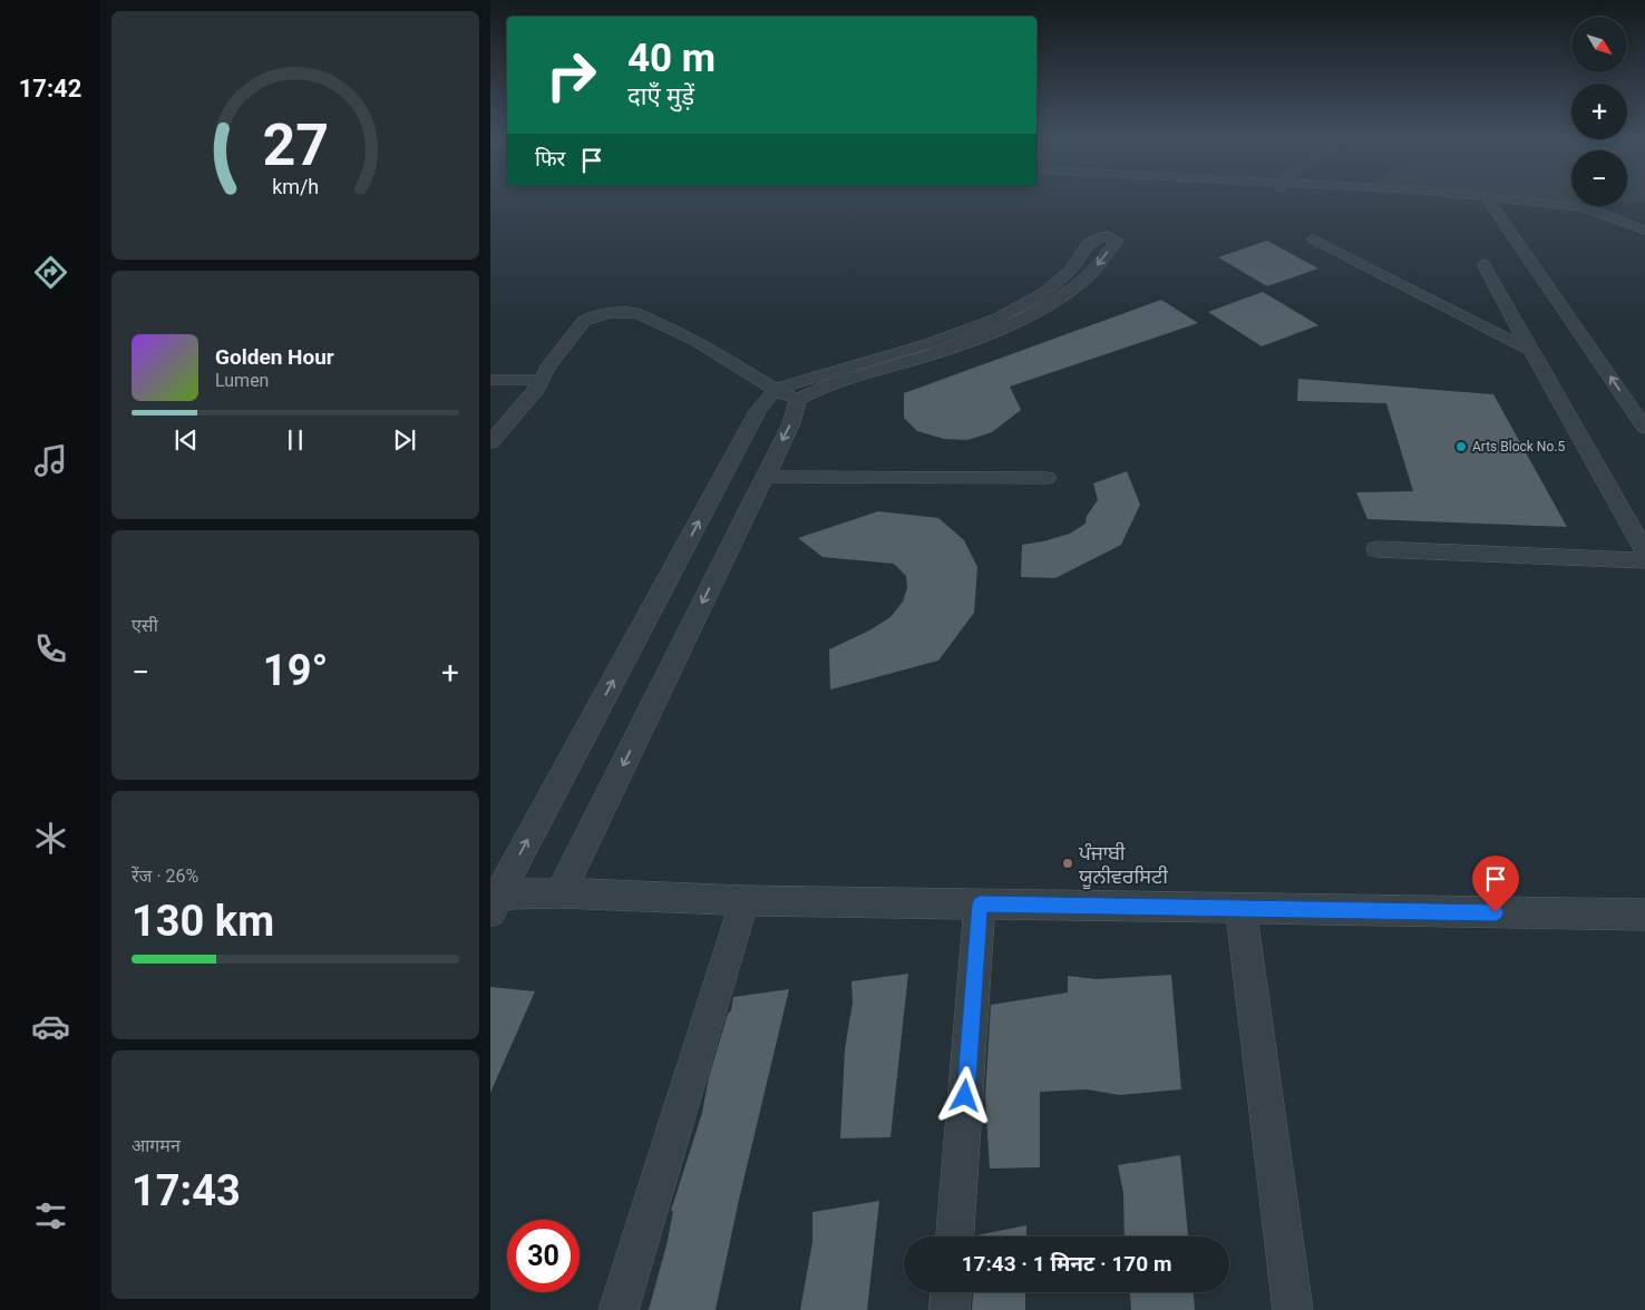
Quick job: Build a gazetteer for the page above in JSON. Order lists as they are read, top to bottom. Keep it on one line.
{"places":["Arts Block No.5","ਪੰਜਾਬੀ ਯੂਨੀਵਰਸਿਟੀ"],"north":"bottom right","page":{"tabs":"17:42","map_buttons":["+","−"],"turn":["40 m","दाएँ मुड़ें"],"then":"फिर","song":["Golden Hour","Lumen"],"tile":["एसी",["रेंज · 26%","130 km"],["आगमन","17:43"]],"heat":["−","19°","+"],"limit":"30","trip":"17:43 · 1 मिनट · 170 m","gauge":["27","km/h"]}}
